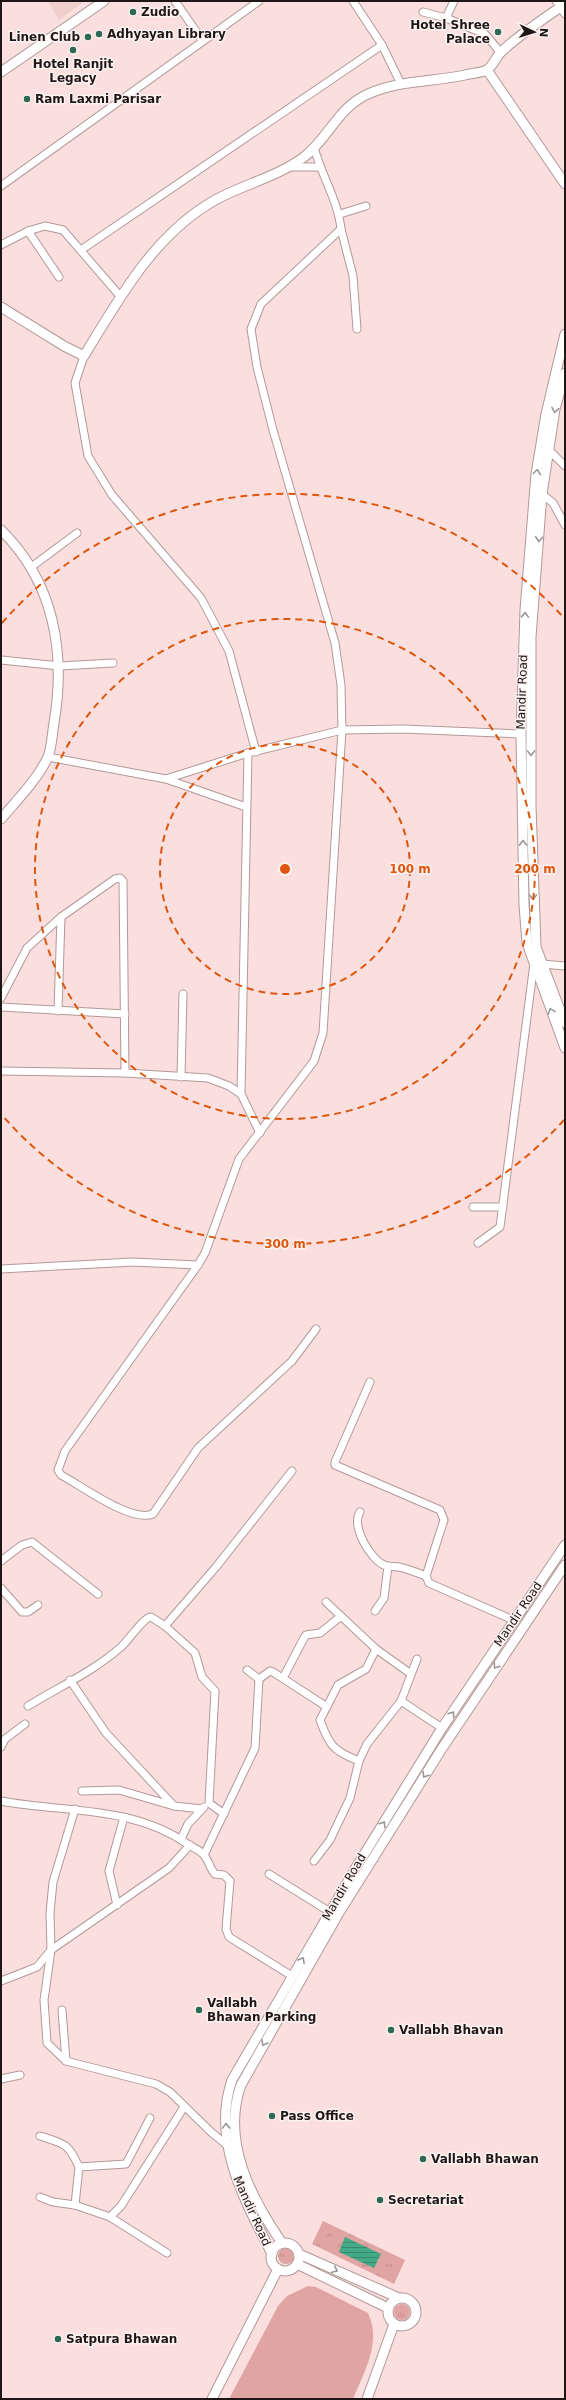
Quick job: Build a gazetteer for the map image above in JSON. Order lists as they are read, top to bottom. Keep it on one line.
{"streets":{"street":["Mandir Road"]},"places":["Zudio","Hotel Shree Palace","Adhyayan Library","Linen Club","Hotel Ranjit Legacy","Ram Laxmi Parisar","Vallabh Bhawan Parking","Vallabh Bhavan","Pass Office","Vallabh Bhawan","Secretariat","Satpura Bhawan"],"north":"right","rings":["100 m","200 m","300 m"]}
